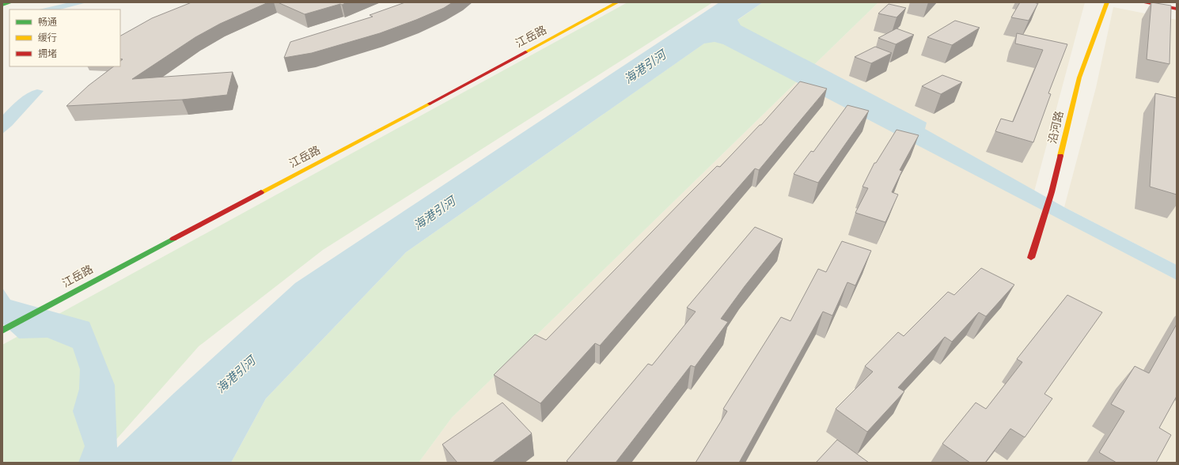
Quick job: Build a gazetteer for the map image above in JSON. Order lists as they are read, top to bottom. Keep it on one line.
{"streets":{"street":["江岳路","沿河路"]},"water":["海港引河"],"legend":["畅通","缓行","拥堵"]}
